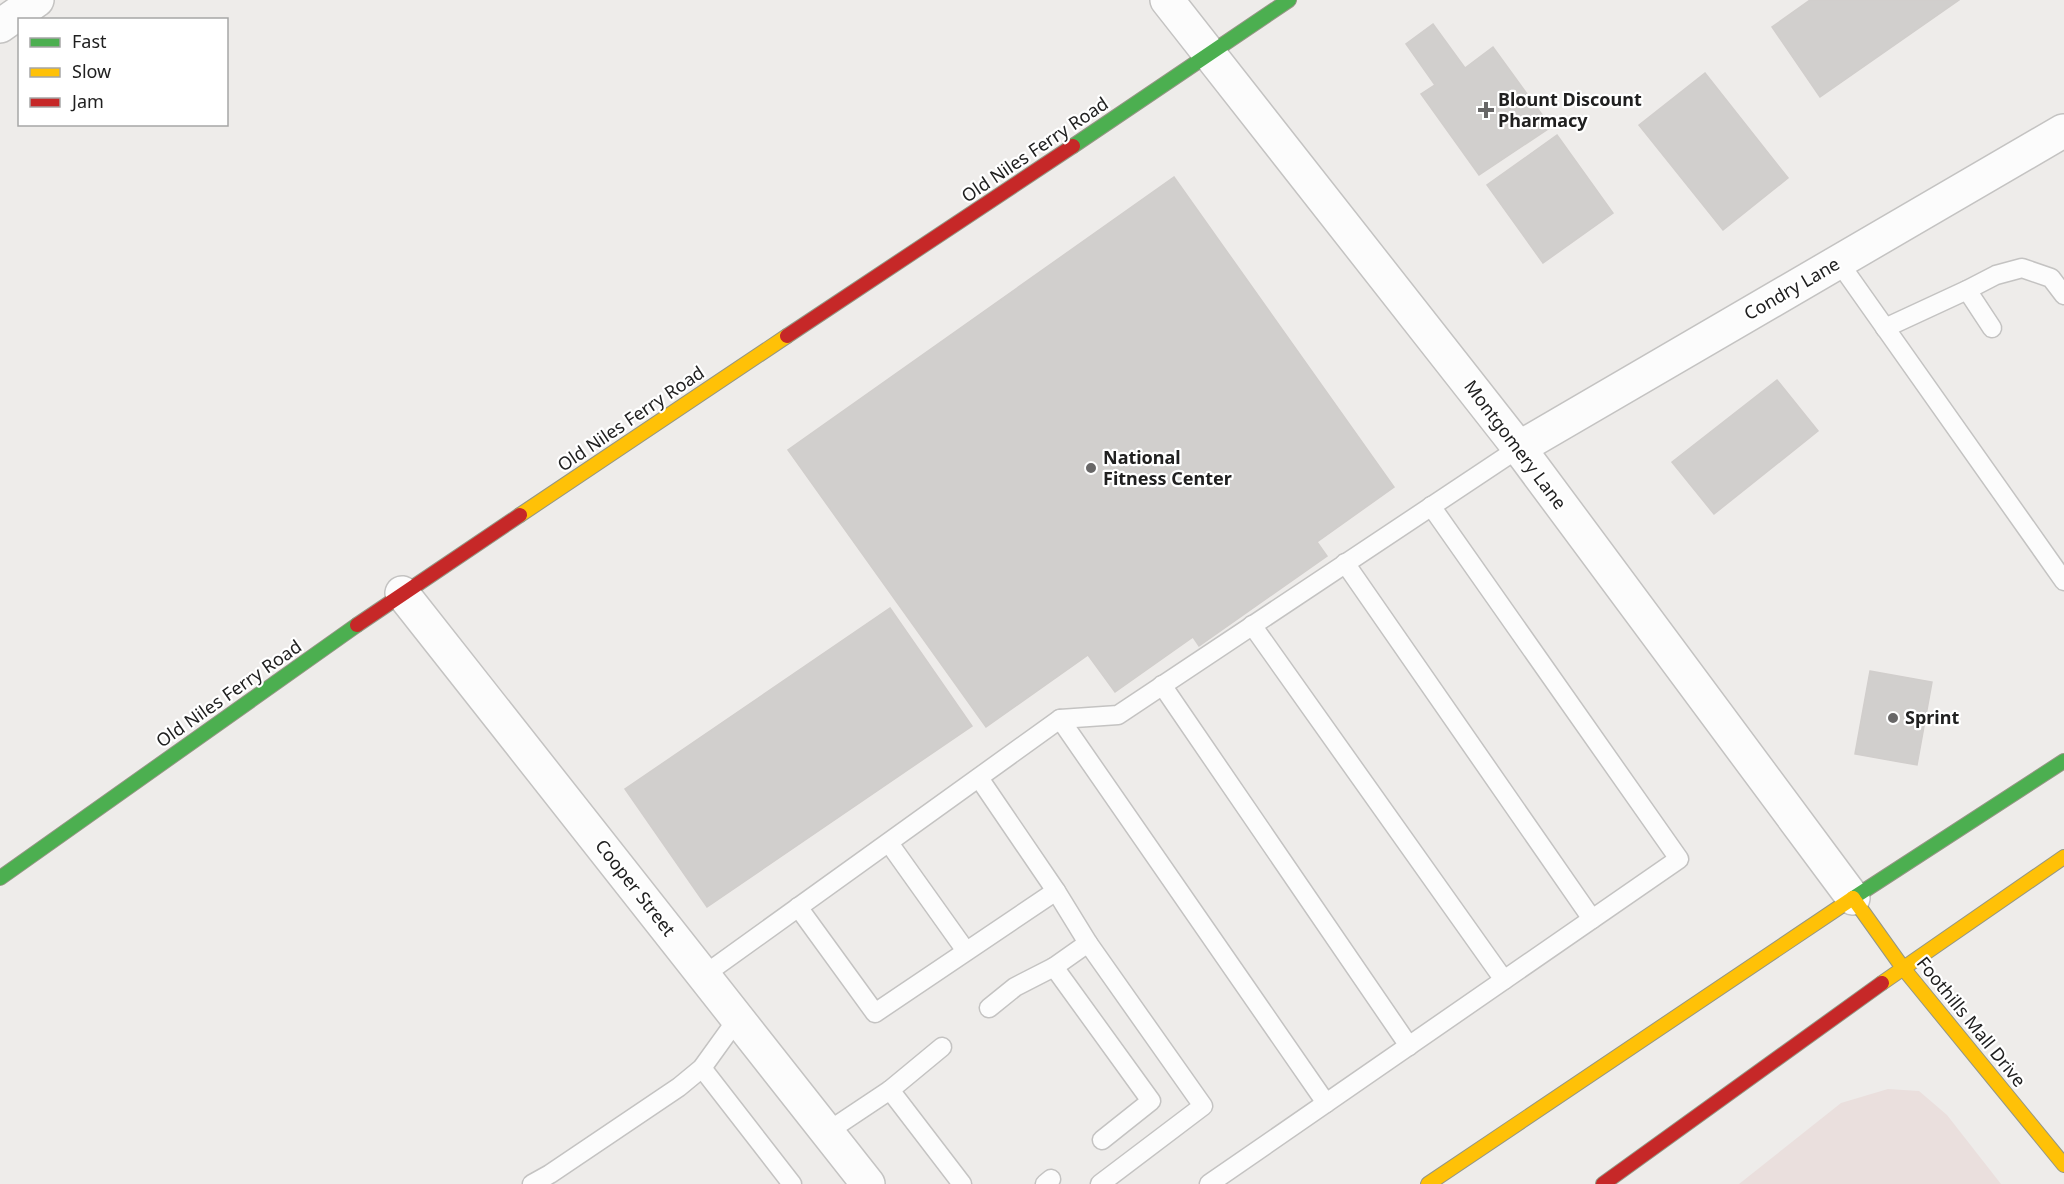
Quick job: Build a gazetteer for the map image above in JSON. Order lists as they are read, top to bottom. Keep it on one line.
{"streets":{"main road":["Old Niles Ferry Road","Foothills Mall Drive"],"street":["Condry Lane","Montgomery Lane","Cooper Street"]},"crossings":[["Old Niles Ferry Road","Montgomery Lane"],["Old Niles Ferry Road","Cooper Street"],["Condry Lane","Montgomery Lane"],["Montgomery Lane","Foothills Mall Drive"]],"places":{"health":["Blount Discount Pharmacy"],"other":["National Fitness Center","Sprint"]},"legend":["Fast","Slow","Jam"]}
